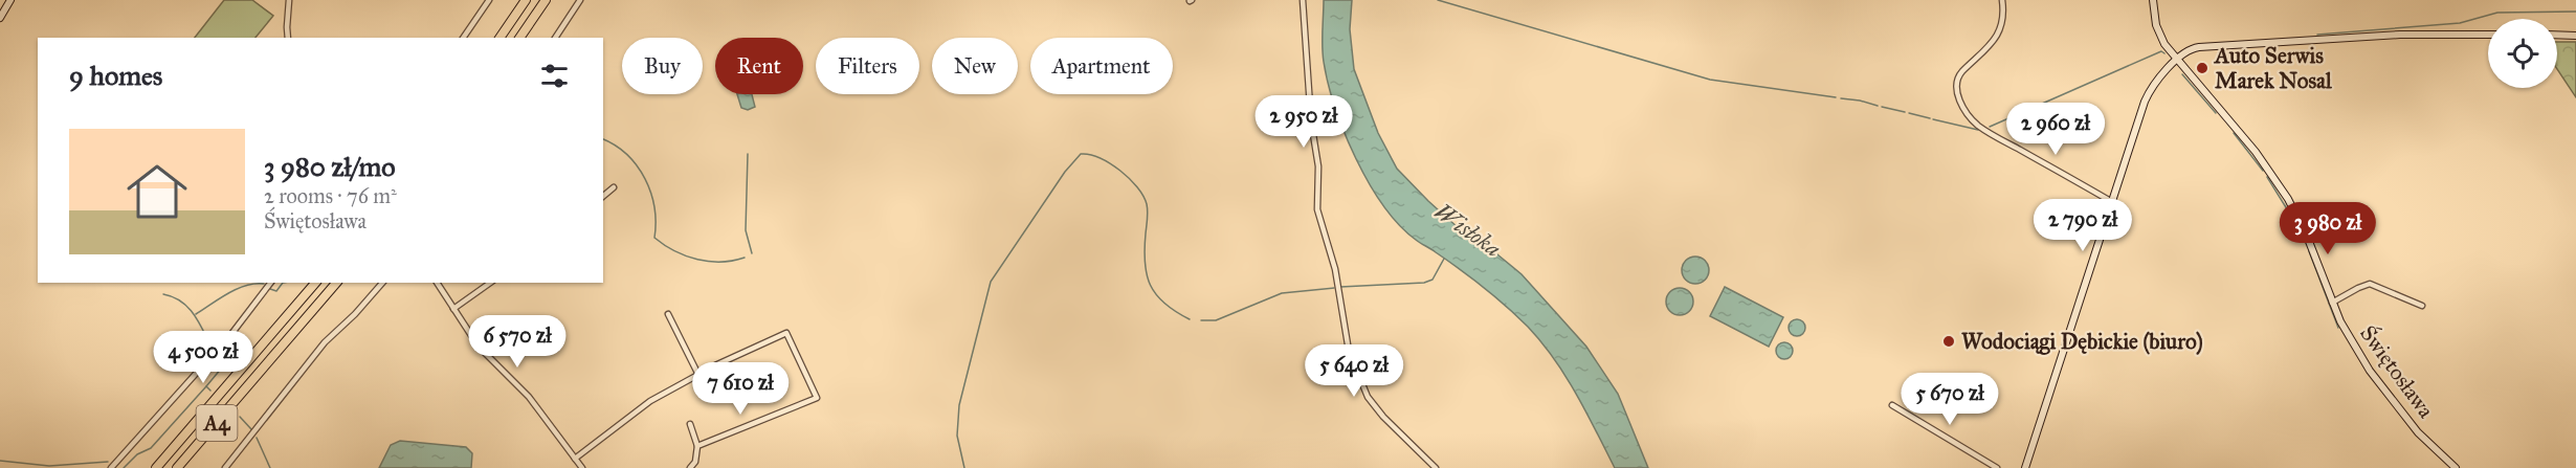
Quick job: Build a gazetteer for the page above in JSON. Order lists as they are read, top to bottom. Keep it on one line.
{"streets":{"highway":["A4"],"street":["Świętosława"]},"water":["Wisłoka"],"places":["Auto Serwis Marek Nosal","Wodociągi Dębickie (biuro)"],"page":{"chip":["Buy","Rent","Filters","New","Apartment"],"heading":"9 homes","price":["2 950 zł","2 960 zł","2 790 zł","3 980 zł","6 570 zł","4 500 zł","5 640 zł","7 610 zł","5 670 zł"],"list":[{"name":"3 980 zł/mo","note":"2 rooms · 76 m² · Świętosława"}]}}
